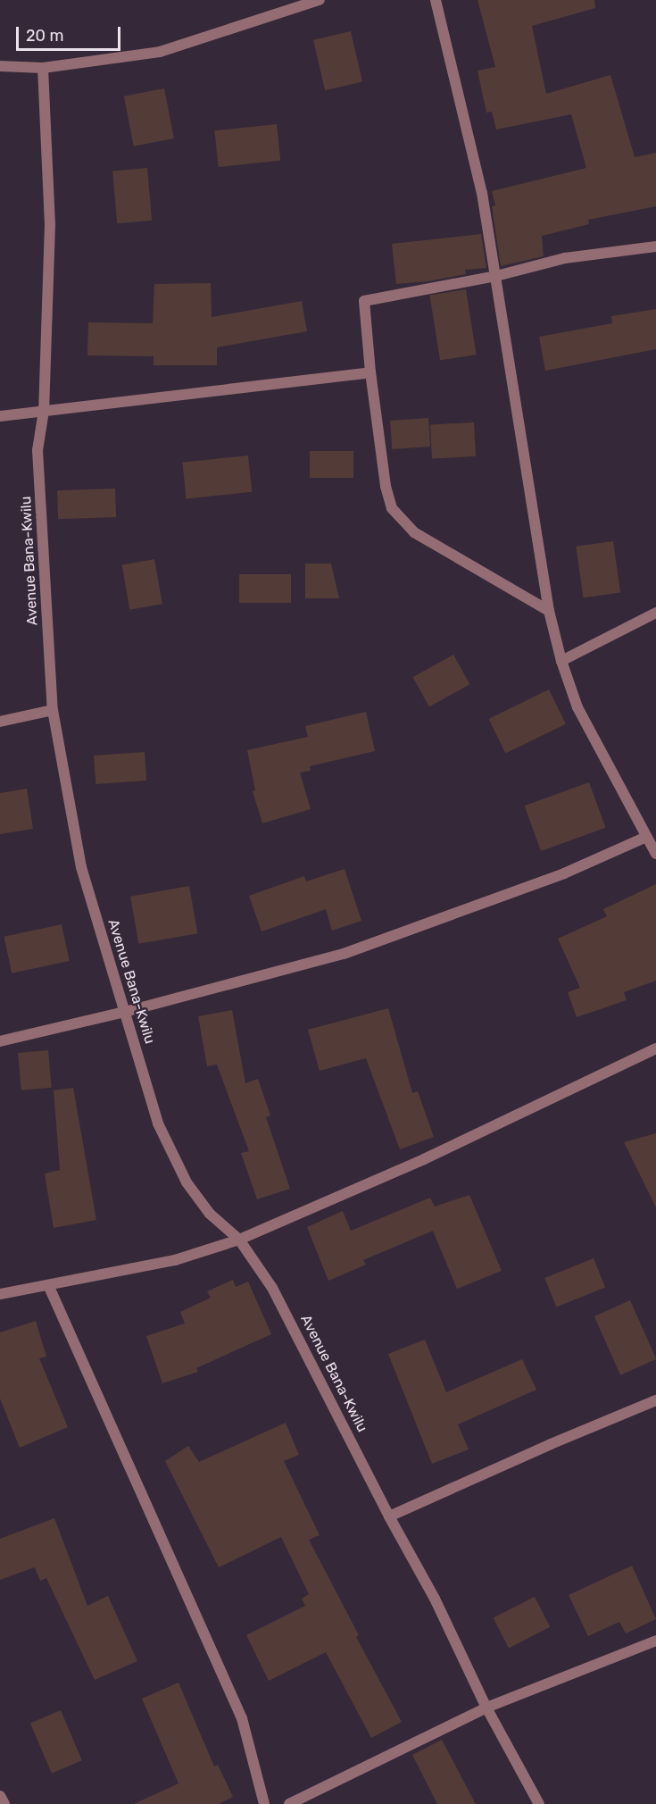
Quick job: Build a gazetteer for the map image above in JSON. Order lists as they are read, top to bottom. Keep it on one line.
{"streets":{"street":["Avenue Bana-Kwilu"]},"scale_bar":"20 m"}
